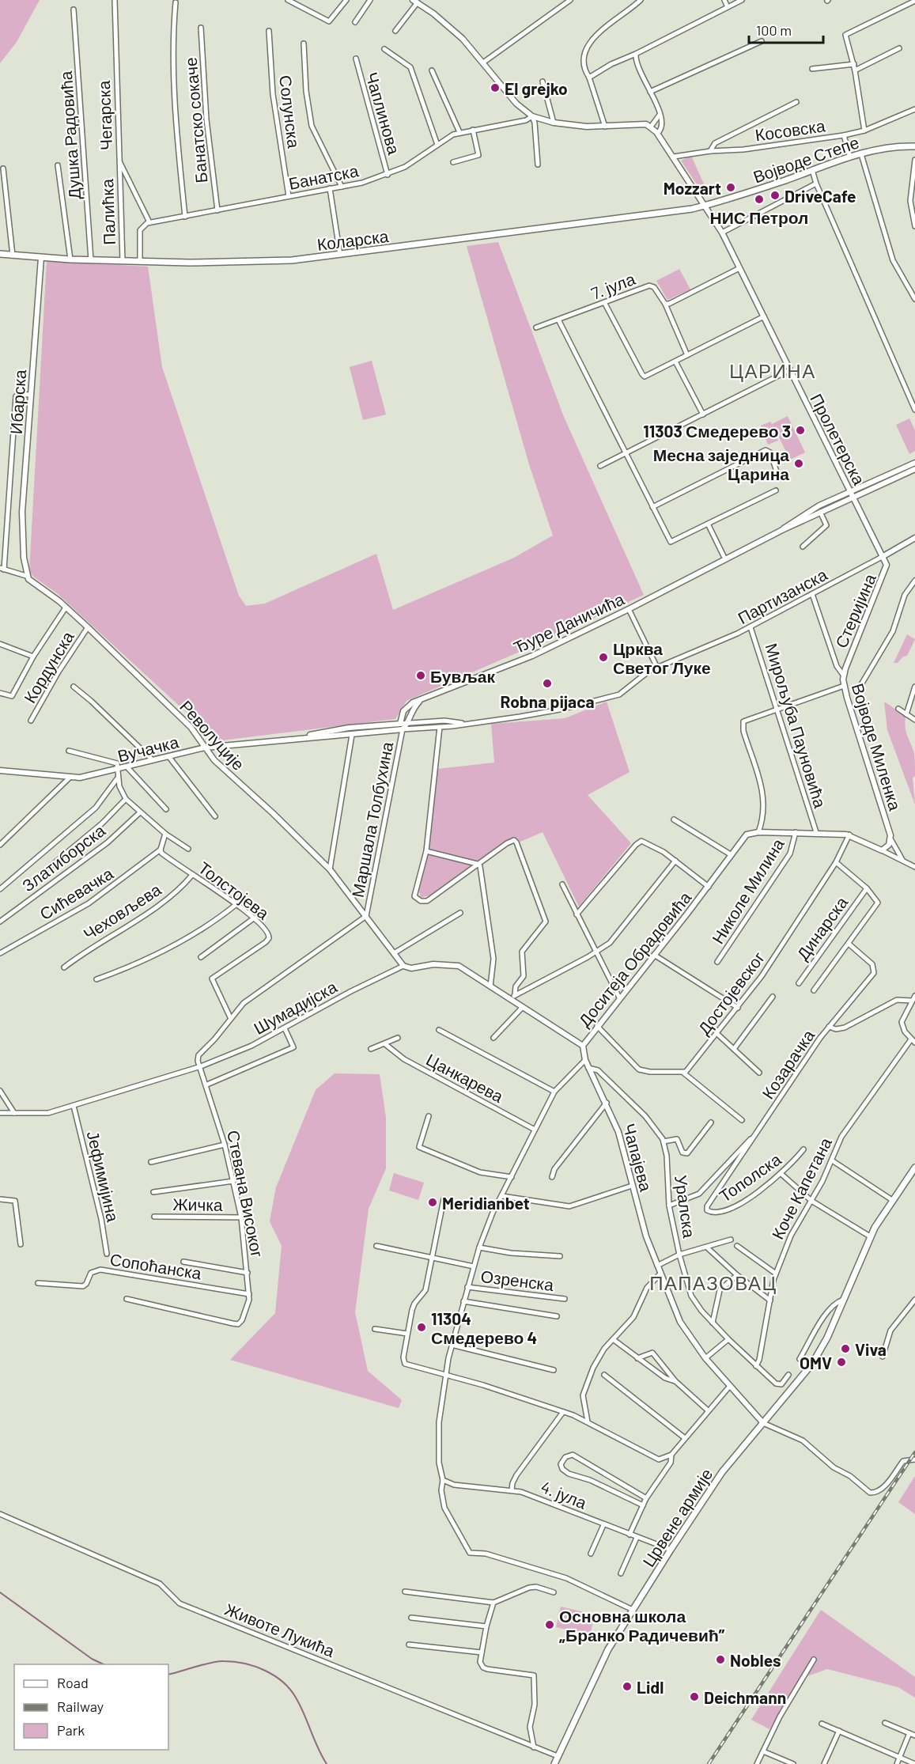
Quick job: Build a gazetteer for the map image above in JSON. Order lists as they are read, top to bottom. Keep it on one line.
{"streets":{"main road":["Војводе Степе","Коларска","Црвене армије"],"street":["Солунска","Чаплинова","Чегарска","Банатско сокаче","Косовска","Душка Радовића","Банатска","Палићка","7. јула","Ибарска","Пролетерска","Партизанска","Стеријина","Ђуре Даничића","Кордунска","Мирољуба Пауновића","Револуције","Војводе Миленка","Вучачка","Маршала Толбухина","Златиборска","Толстојева","Николе Милина","Сићевачка","Чеховљева","Динарска","Доситеја Обрадовића","Достојевског","Шумадијска","Козарачка","Цанкарева","Чапајева","Јефимијина","Тополска","Коче Капетана","Стевана Високог","Жичка","Уралска","Сопоћанска","Озренска","4. јула","Животе Лукића"]},"crossings":[["Солунска","Банатска"],["Чаплинова","Банатска"],["Чегарска","Банатска"],["Чегарска","Палићка"],["Банатско сокаче","Банатска"],["Косовска","Пролетерска"],["Душка Радовића","Коларска"],["Војводе Степе","Коларска"],["Војводе Степе","Пролетерска"],["Палићка","Коларска"],["Коларска","Ибарска"],["Коларска","Пролетерска"],["Ибарска","Револуције"],["Пролетерска","Партизанска"],["Пролетерска","Стеријина"],["Пролетерска","Ђуре Даничића"],["Партизанска","Стеријина"],["Партизанска","Мирољуба Пауновића"],["Партизанска","Војводе Миленка"],["Партизанска","Вучачка"],["Стеријина","Војводе Миленка"],["Ђуре Даничића","Вучачка"],["Ђуре Даничића","Маршала Толбухина"],["Кордунска","Револуције"],["Револуције","Вучачка"],["Револуције","Маршала Толбухина"],["Револуције","Шумадијска"],["Вучачка","Маршала Толбухина"],["Вучачка","Толстојева"],["Маршала Толбухина","Толстојева"],["Маршала Толбухина","Шумадијска"],["Маршала Толбухина","Стевана Високог"],["Златиборска","Толстојева"],["Толстојева","Сићевачка"],["Толстојева","Чеховљева"],["Доситеја Обрадовића","Шумадијска"],["Доситеја Обрадовића","Чапајева"],["Шумадијска","Јефимијина"],["Шумадијска","Стевана Високог"],["Козарачка","Тополска"],["Чапајева","Уралска"],["Чапајева","Црвене армије"],["Коче Капетана","Уралска"],["Стевана Високог","Жичка"],["Стевана Високог","Сопоћанска"],["4. јула","Црвене армије"],["Црвене армије","Животе Лукића"]],"districts":["ЦАРИНА","ПАПАЗОВАЦ"],"places":["El grejko","Mozzart","DriveCafe","НИС Петрол","11303 Смедерево 3","Месна заједница Царина","Црква Светог Луке","Бувљак","Robna pijaca","Meridianbet","11304 Смедерево 4","Viva","OMV","Основна школа „Бранко Радичевић”","Nobles","Lidl","Deichmann"],"legend":["Road","Railway","Park"],"scale_bar":"100 m"}
